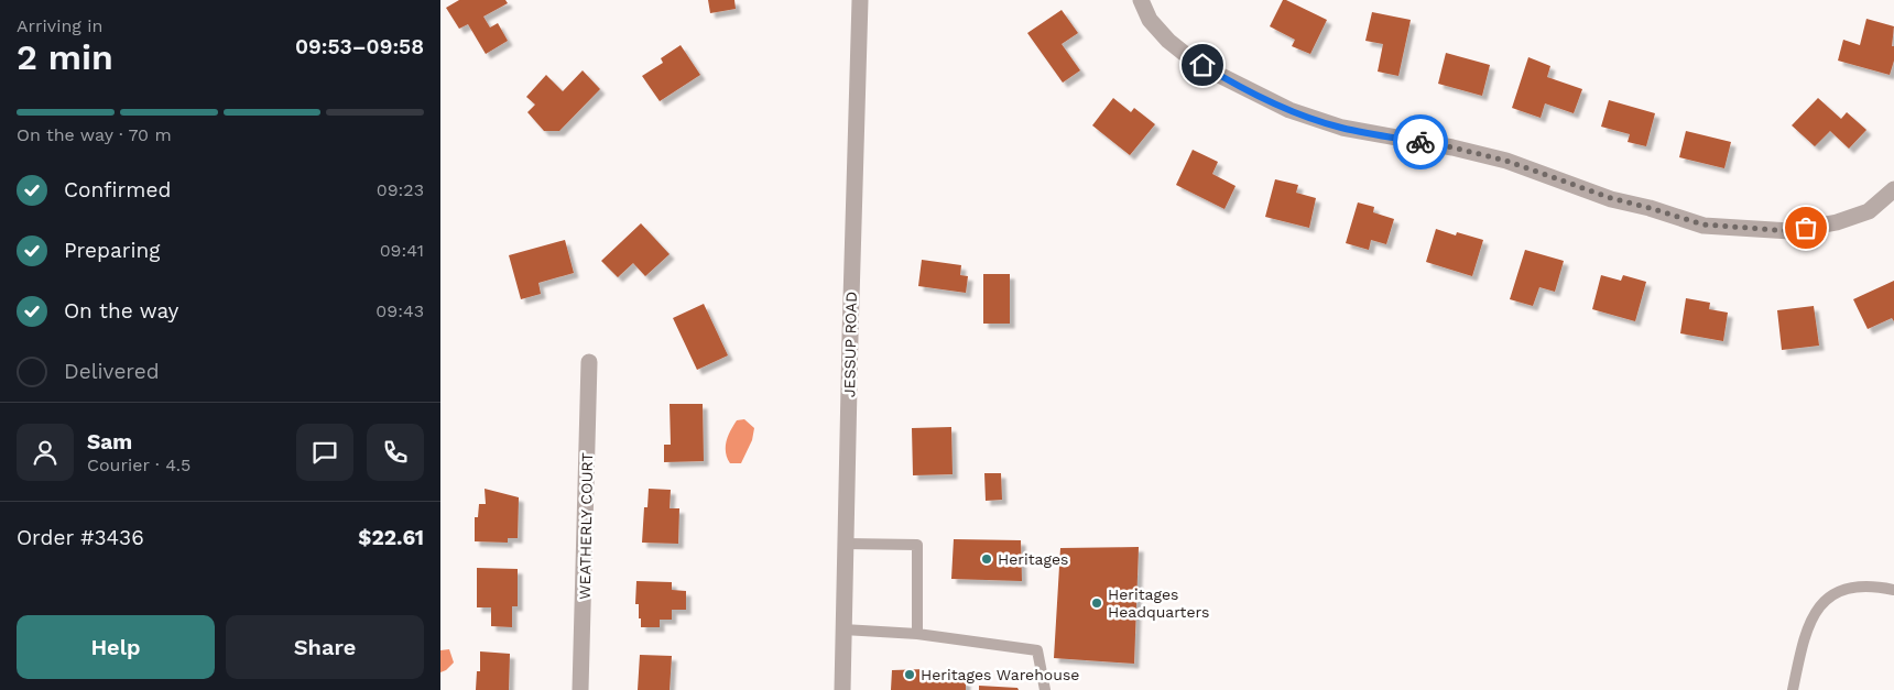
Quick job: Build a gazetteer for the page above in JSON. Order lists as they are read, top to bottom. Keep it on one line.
{"streets":{"street":["JESSUP ROAD","WEATHERLY COURT"]},"places":["Heritages","Heritages Headquarters","Heritages Warehouse"],"page":{"heading":["2 min","Arriving in","09:53–09:58"],"panel":["Sam","Courier · 4.5","Order #3436","$22.61"],"bar":"On the way · 70 m","list":[["Confirmed","09:23"],["Preparing","09:41"],["On the way","09:43"],"Delivered"],"buttons":["Help","Share"]}}
